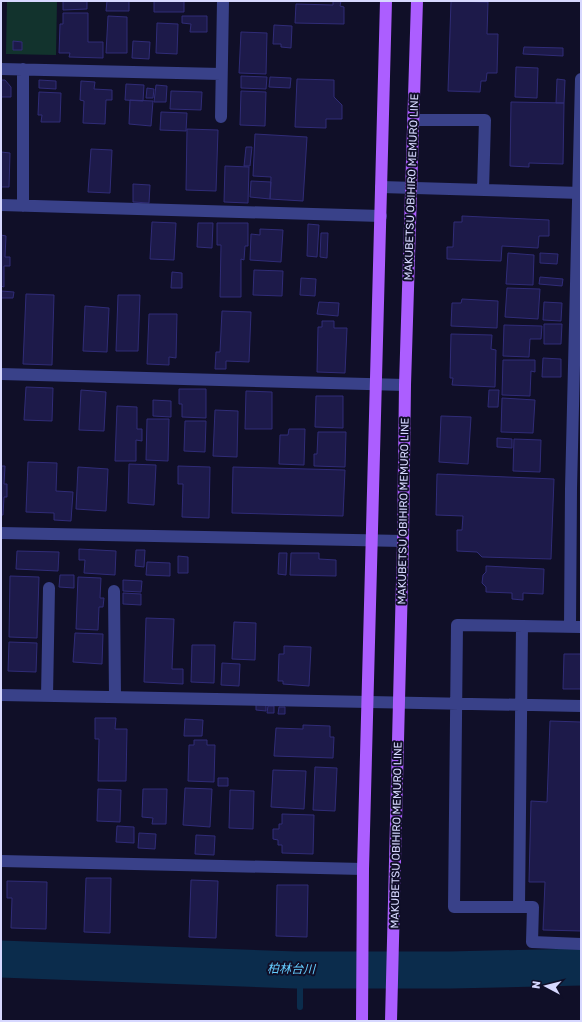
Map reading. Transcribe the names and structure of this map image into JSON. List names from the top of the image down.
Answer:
{
  "streets": {
    "main road": ["MAKUBETSU OBIHIRO MEMURO LINE"]
  },
  "water": ["柏林台川"],
  "north": "left"
}
